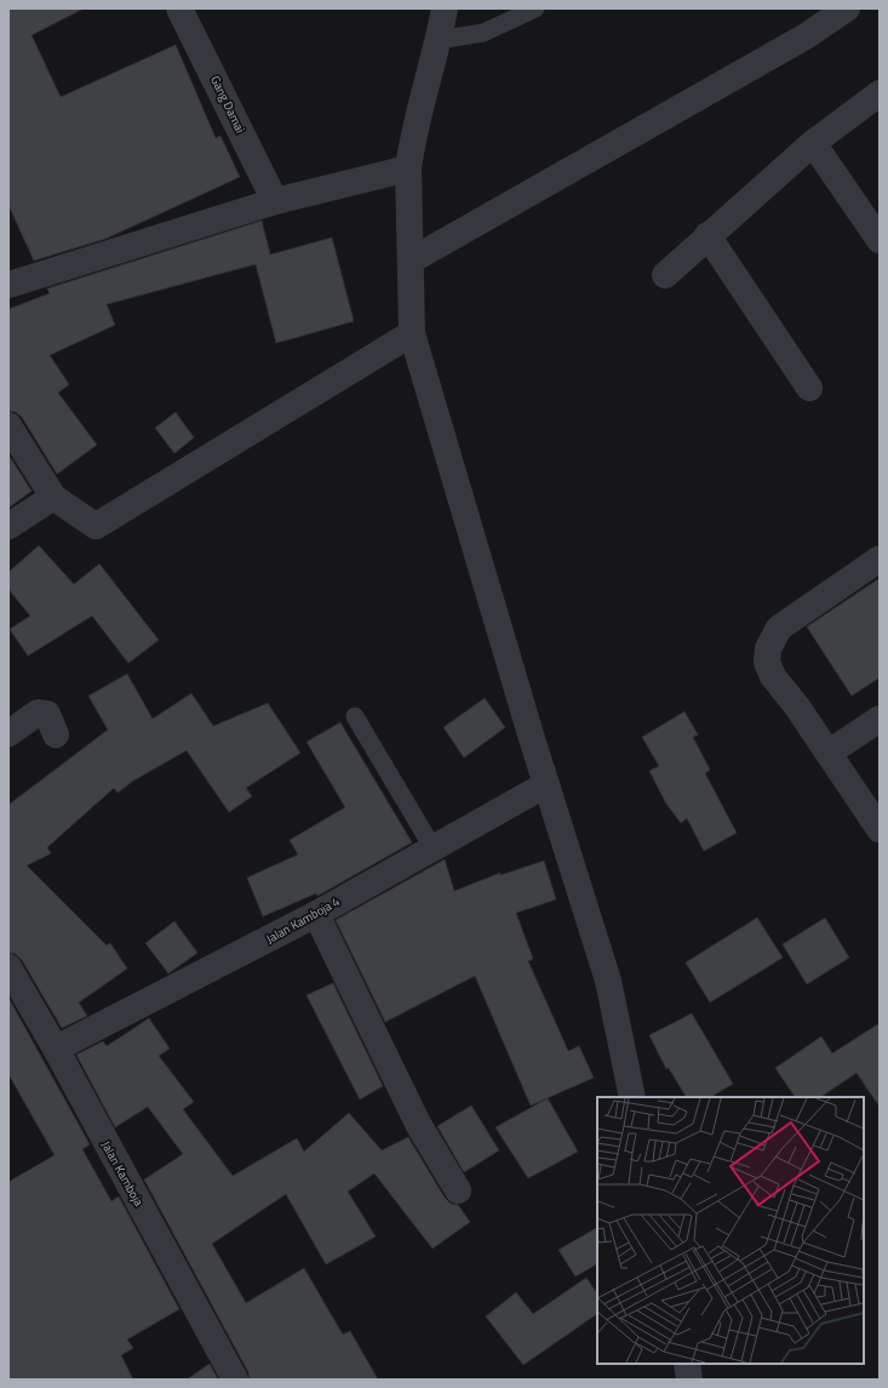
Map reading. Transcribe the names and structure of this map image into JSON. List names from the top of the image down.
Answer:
{
  "streets": {
    "street": ["Gang Damai", "Jalan Kamboja 4", "Jalan Kamboja"]
  },
  "crossings": [
    ["Jalan Kamboja 4", "Jalan Kamboja"]
  ]
}
